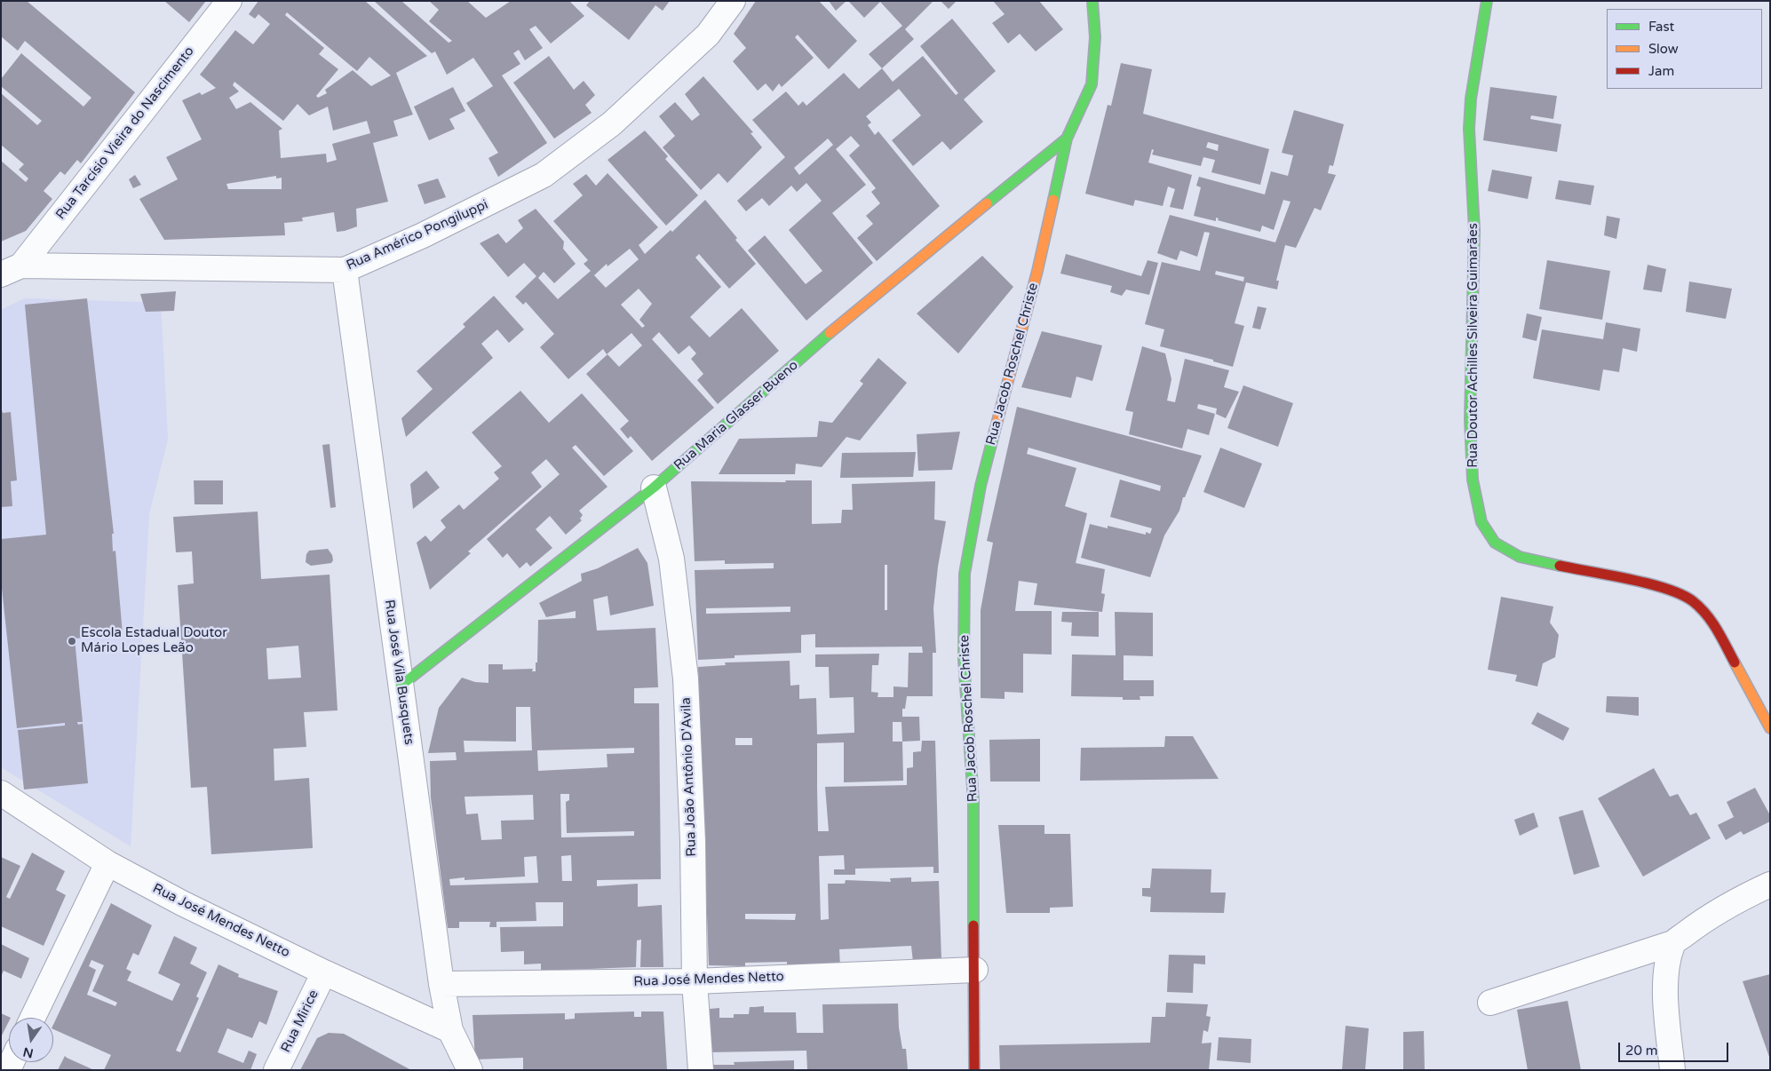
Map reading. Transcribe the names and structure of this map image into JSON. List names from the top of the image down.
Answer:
{
  "streets": {
    "street": [
      "Rua Tarcísio Vieira do Nascimento",
      "Rua Américo Pongiluppi",
      "Rua Doutor Achilles Silveira Guimarães",
      "Rua Jacob Roschel Christe",
      "Rua Maria Glasser Bueno",
      "Rua José Vila Busquets",
      "Rua João Antônio D'Avila",
      "Rua José Mendes Netto",
      "Rua Mirice"
    ]
  },
  "crossings": [
    ["Rua Tarcísio Vieira do Nascimento", "Rua Américo Pongiluppi"],
    ["Rua Américo Pongiluppi", "Rua José Vila Busquets"],
    ["Rua Jacob Roschel Christe", "Rua Maria Glasser Bueno"],
    ["Rua Jacob Roschel Christe", "Rua José Mendes Netto"],
    ["Rua Maria Glasser Bueno", "Rua José Vila Busquets"],
    ["Rua Maria Glasser Bueno", "Rua João Antônio D'Avila"],
    ["Rua José Vila Busquets", "Rua José Mendes Netto"],
    ["Rua João Antônio D'Avila", "Rua José Mendes Netto"],
    ["Rua José Mendes Netto", "Rua Mirice"]
  ],
  "places": ["Escola Estadual Doutor Mário Lopes Leão"],
  "legend": ["Fast", "Slow", "Jam"],
  "scale_bar": "20 m",
  "north": "bottom"
}
